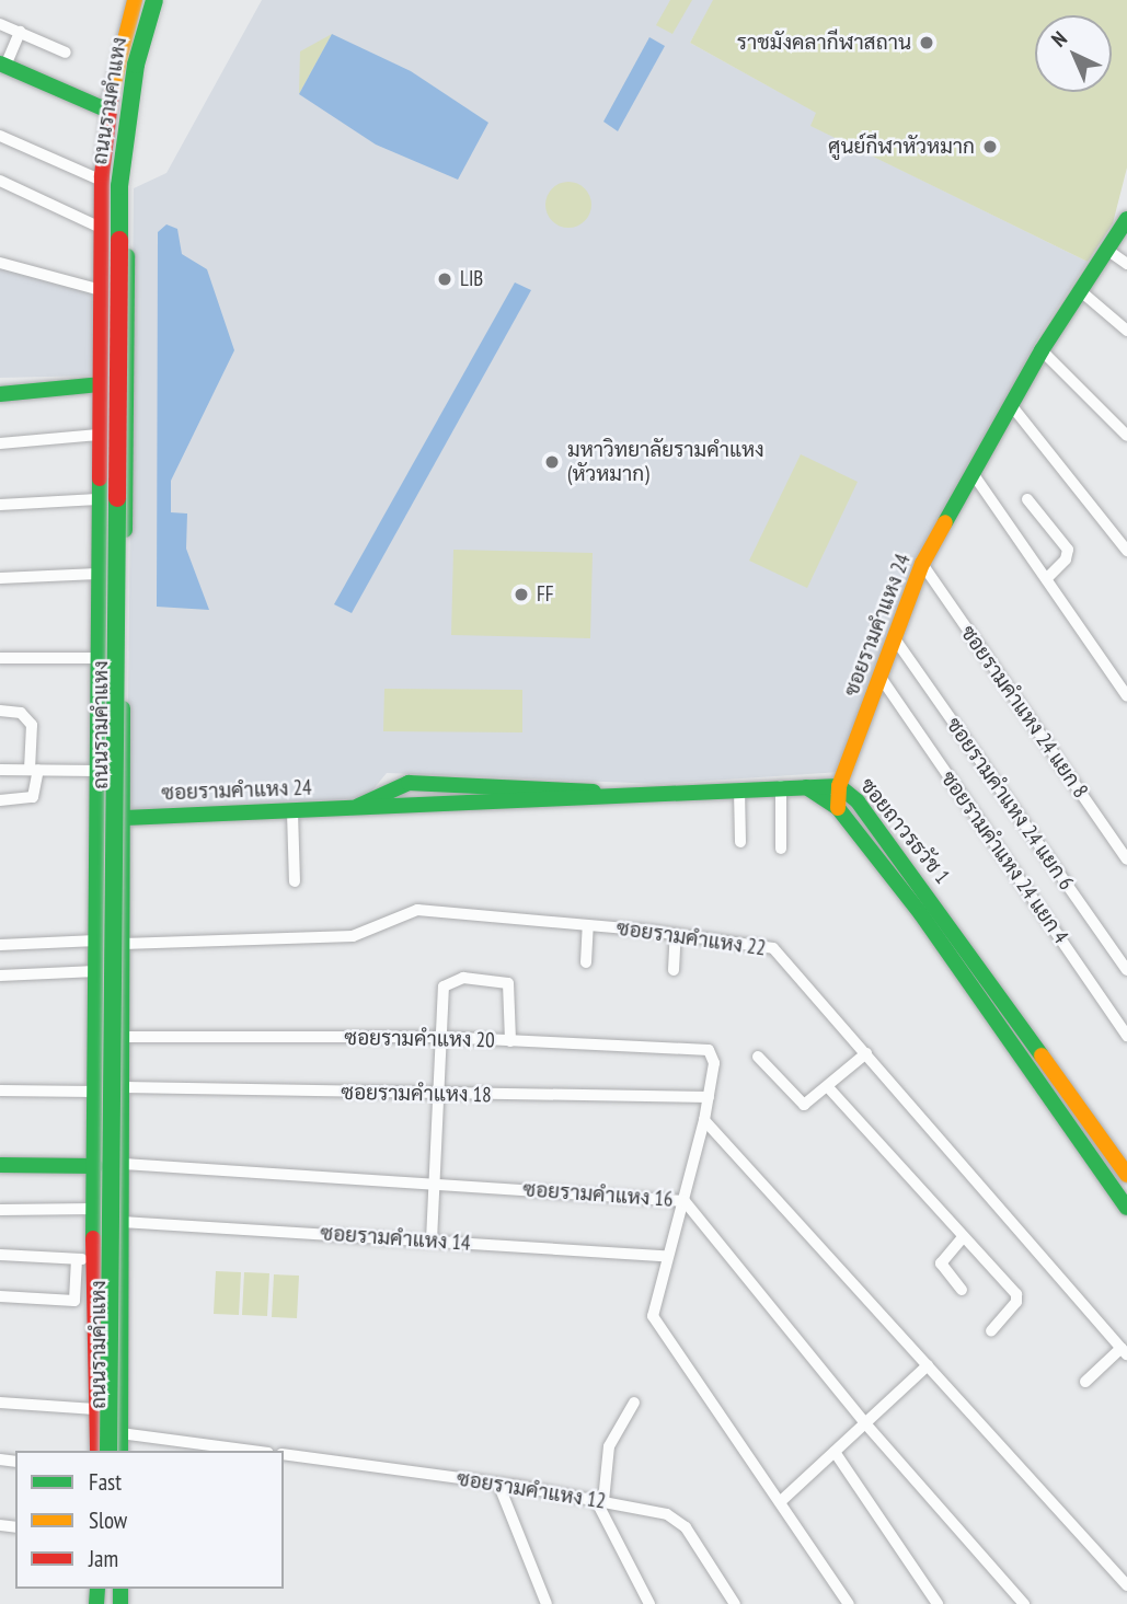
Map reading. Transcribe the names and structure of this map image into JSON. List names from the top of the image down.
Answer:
{
  "streets": {
    "main road": ["ถนนรามคำแหง", "ซอยรามคำแหง 24", "ซอยถาวรธวัช 1"],
    "street": [
      "ซอยรามคำแหง 24 แยก 8",
      "ซอยรามคำแหง 24 แยก 6",
      "ซอยรามคำแหง 24 แยก 4",
      "ซอยรามคำแหง 22",
      "ซอยรามคำแหง 20",
      "ซอยรามคำแหง 18",
      "ซอยรามคำแหง 16",
      "ซอยรามคำแหง 14",
      "ซอยรามคำแหง 12"
    ]
  },
  "crossings": [
    ["ถนนรามคำแหง", "ซอยรามคำแหง 24"],
    ["ถนนรามคำแหง", "ซอยรามคำแหง 22"],
    ["ถนนรามคำแหง", "ซอยรามคำแหง 20"],
    ["ถนนรามคำแหง", "ซอยรามคำแหง 18"],
    ["ถนนรามคำแหง", "ซอยรามคำแหง 16"],
    ["ถนนรามคำแหง", "ซอยรามคำแหง 14"],
    ["ซอยรามคำแหง 24", "ซอยรามคำแหง 24 แยก 8"],
    ["ซอยรามคำแหง 24", "ซอยรามคำแหง 24 แยก 6"],
    ["ซอยรามคำแหง 24", "ซอยถาวรธวัช 1"],
    ["ซอยรามคำแหง 24", "ซอยรามคำแหง 24 แยก 4"],
    ["ซอยรามคำแหง 20", "ซอยรามคำแหง 18"]
  ],
  "places": [
    "ราชมังคลากีฬาสถาน",
    "ศูนย์กีฬาหัวหมาก",
    "LIB",
    "มหาวิทยาลัยรามคำแหง (หัวหมาก)",
    "FF"
  ],
  "legend": ["Fast", "Slow", "Jam"],
  "north": "top left"
}
